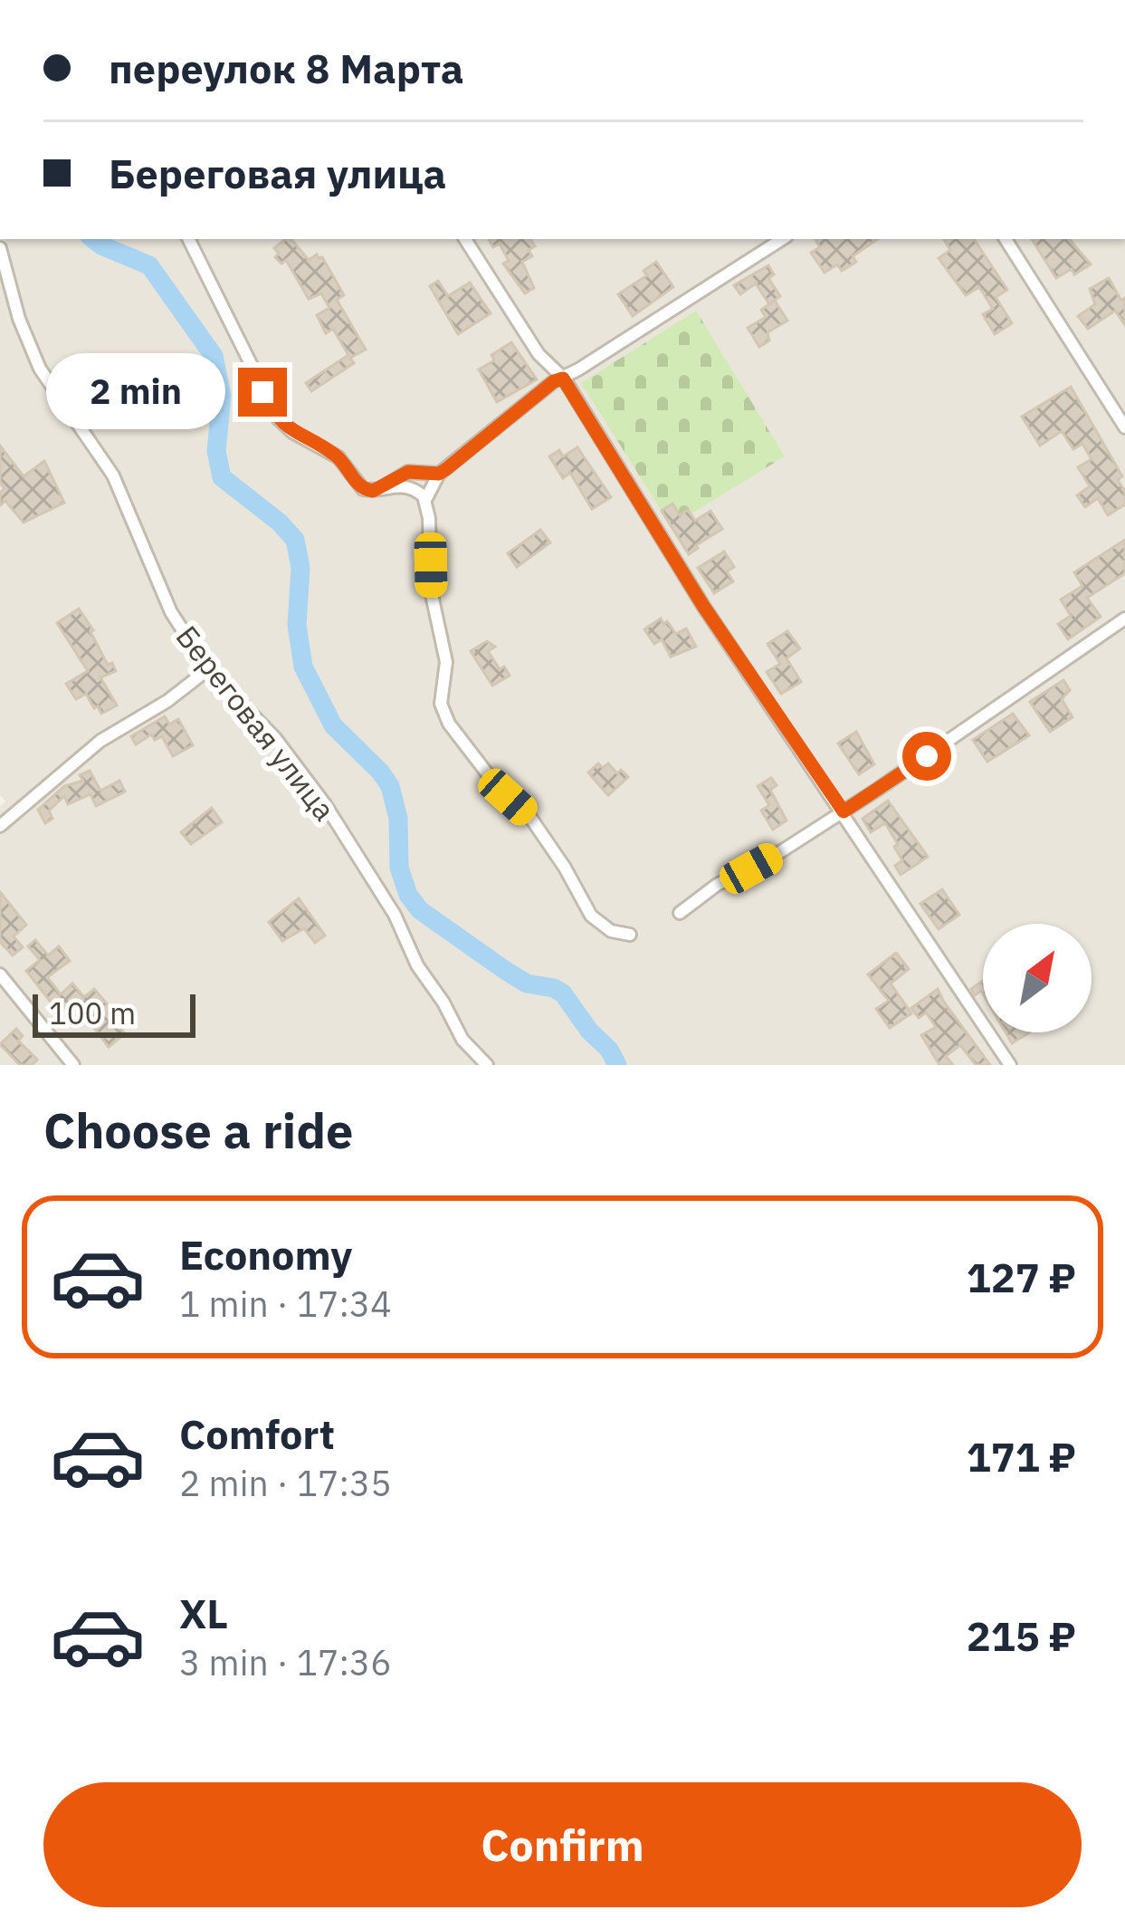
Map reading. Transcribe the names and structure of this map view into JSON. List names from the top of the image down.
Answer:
{
  "streets": {
    "street": ["Береговая улица"]
  },
  "scale_bar": "100 m",
  "north": "top right",
  "page": {
    "banner": ["переулок 8 Марта", "Береговая улица"],
    "bubble": "2 min",
    "scale": "100 m",
    "heading": "Choose a ride",
    "list": [
      {
        "name": "Economy",
        "note": "1 min · 17:34",
        "value": "127 ₽"
      },
      {
        "name": "Comfort",
        "note": "2 min · 17:35",
        "value": "171 ₽"
      },
      {
        "name": "XL",
        "note": "3 min · 17:36",
        "value": "215 ₽"
      }
    ],
    "buttons": "Confirm"
  }
}
